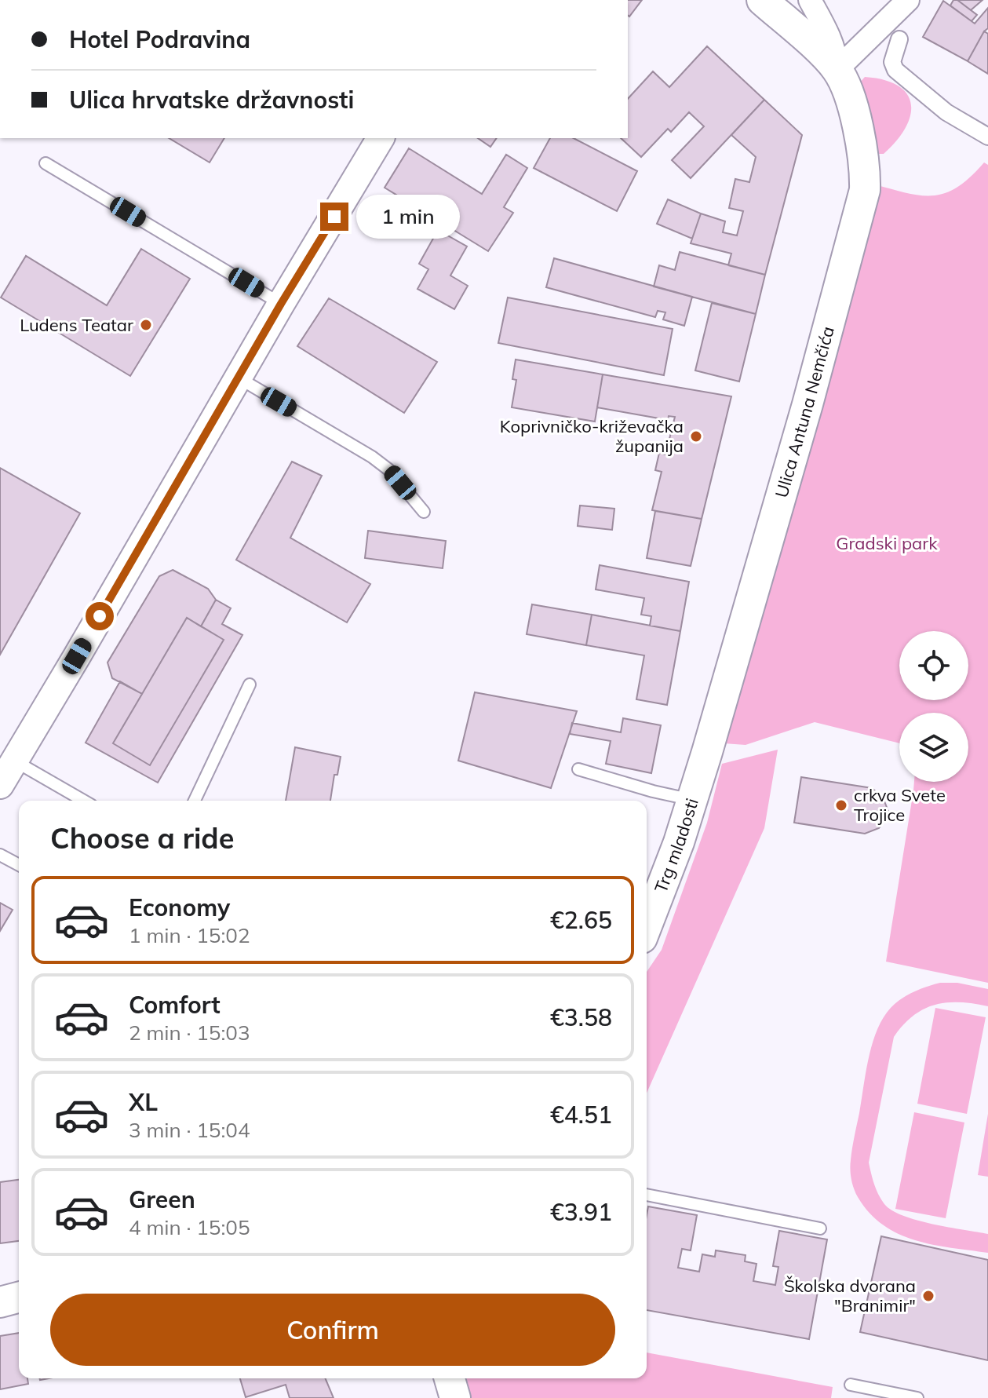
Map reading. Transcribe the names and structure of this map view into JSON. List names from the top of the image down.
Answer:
{
  "streets": {
    "main road": ["Ulica Antuna Nemčića", "Trg mladosti"]
  },
  "crossings": [
    ["Ulica Antuna Nemčića", "Trg mladosti"]
  ],
  "parks": ["Gradski park"],
  "places": [
    "Ludens Teatar",
    "Koprivničko-križevačka županija",
    "crkva Svete Trojice",
    "Školska dvorana \"Branimir\""
  ],
  "page": {
    "banner": ["Hotel Podravina", "Ulica hrvatske državnosti"],
    "bubble": "1 min",
    "heading": "Choose a ride",
    "list": [
      {
        "name": "Economy",
        "note": "1 min · 15:02",
        "value": "€2.65"
      },
      {
        "name": "Comfort",
        "note": "2 min · 15:03",
        "value": "€3.58"
      },
      {
        "name": "XL",
        "note": "3 min · 15:04",
        "value": "€4.51"
      },
      {
        "name": "Green",
        "note": "4 min · 15:05",
        "value": "€3.91"
      }
    ],
    "buttons": "Confirm"
  }
}
